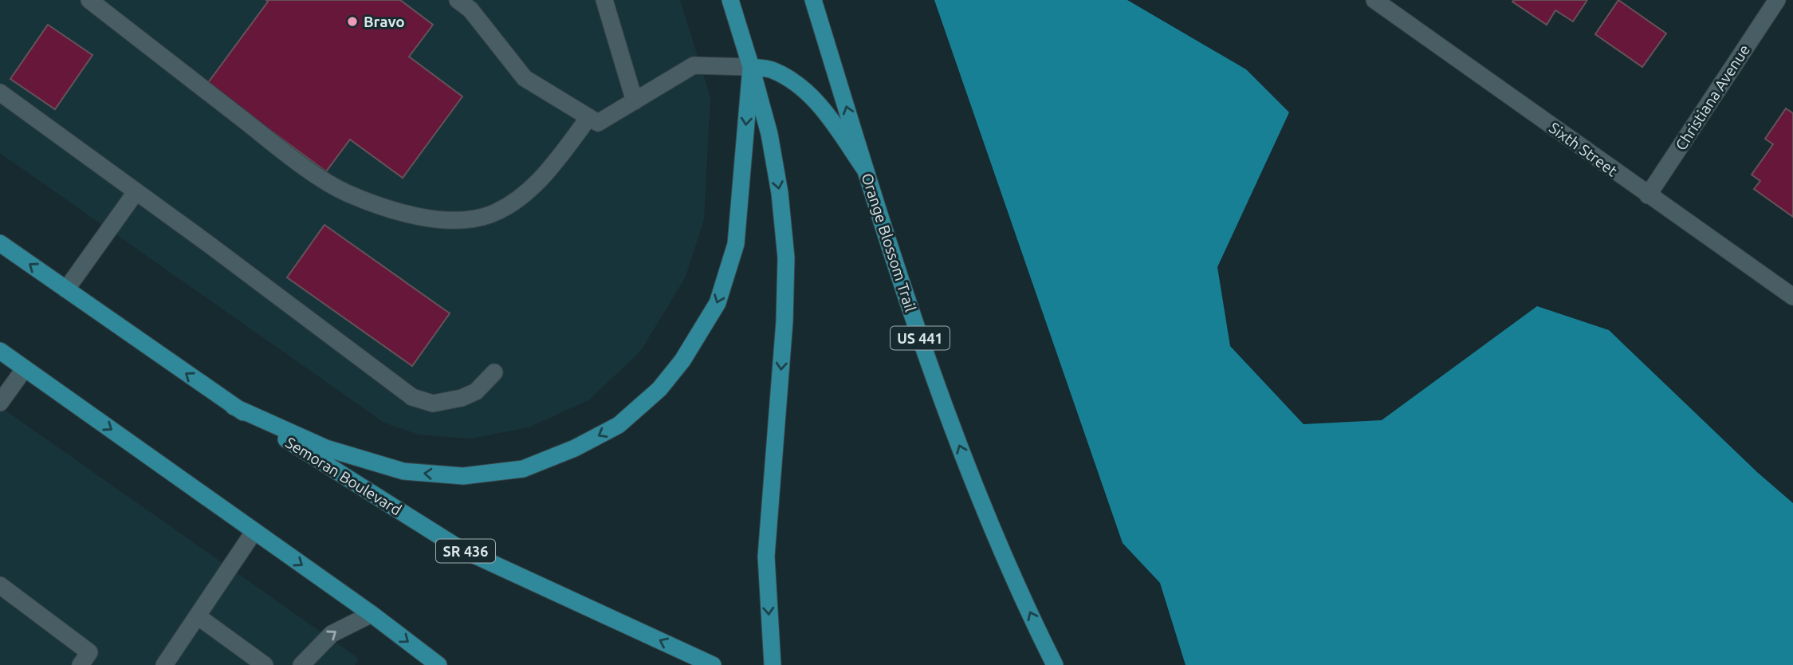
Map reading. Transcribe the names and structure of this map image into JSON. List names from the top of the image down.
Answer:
{
  "streets": {
    "main road": [
      "Orange Blossom Trail",
      "US 441",
      "Semoran Boulevard",
      "SR 436"
    ],
    "street": ["Christiana Avenue", "Sixth Street"]
  },
  "crossings": [
    ["Christiana Avenue", "Sixth Street"]
  ],
  "places": ["Bravo"]
}
